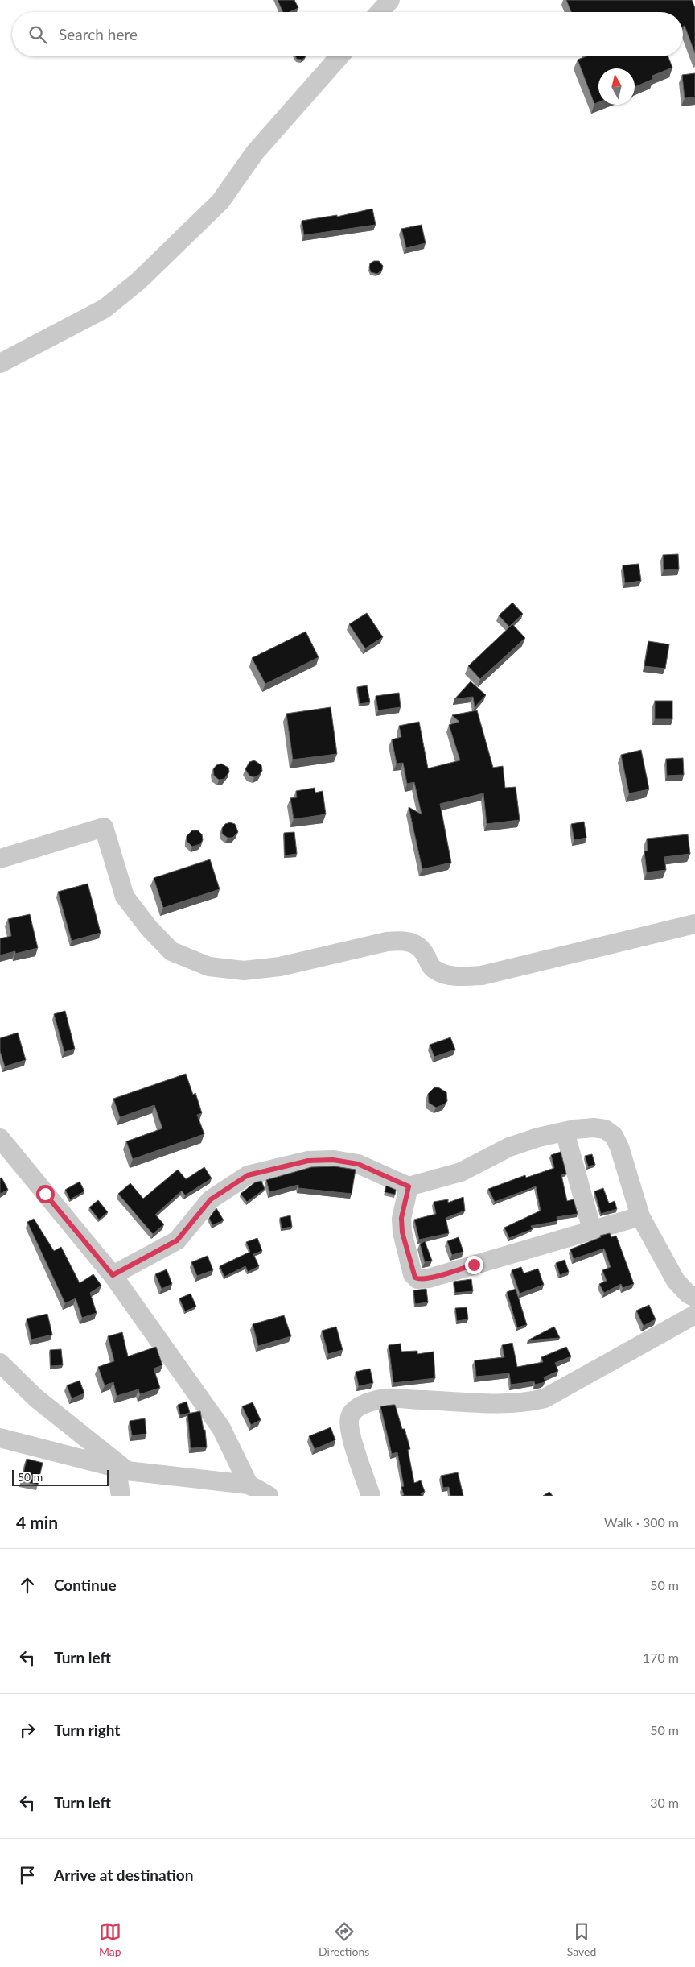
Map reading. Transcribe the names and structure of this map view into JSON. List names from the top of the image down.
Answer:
{
  "scale_bar": "50 m",
  "north": "top",
  "page": {
    "search": "Search here",
    "scale": "50 m",
    "heading": ["4 min", "Walk · 300 m"],
    "list": [
      ["Continue", "50 m"],
      ["Turn left", "170 m"],
      ["Turn right", "50 m"],
      ["Turn left", "30 m"],
      "Arrive at destination"
    ],
    "nav": ["Map", "Directions", "Saved"]
  }
}
